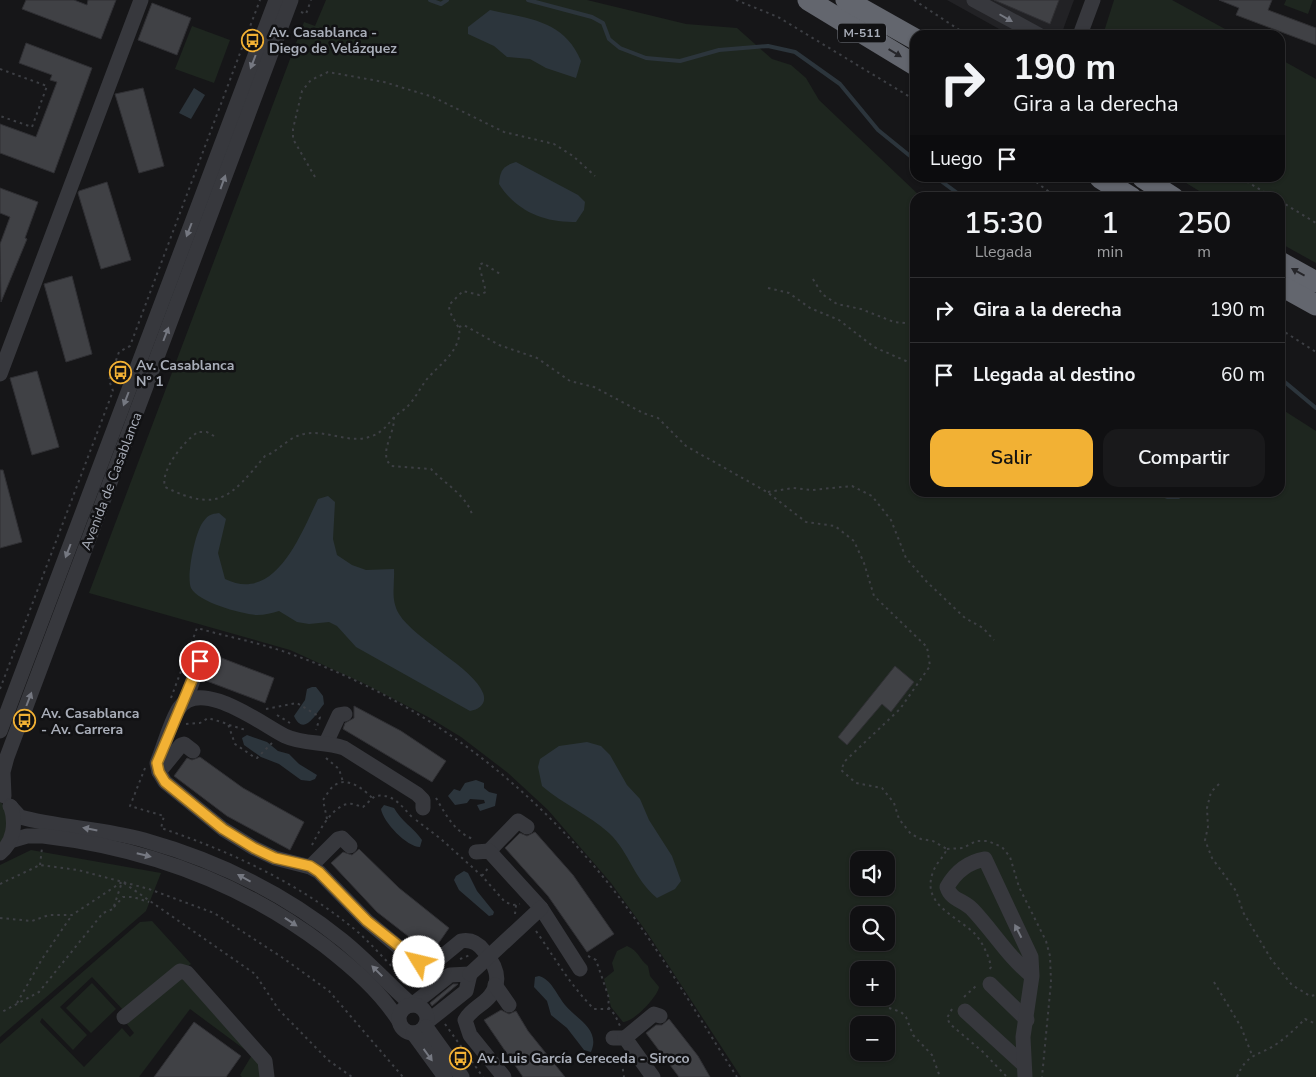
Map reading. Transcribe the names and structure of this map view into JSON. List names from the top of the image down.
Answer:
{
  "streets": {
    "highway": ["M-511"],
    "street": ["Avenida de Casablanca"]
  },
  "places": {
    "bus stop": [
      "Av. Casablanca - Diego de Velázquez",
      "Av. Casablanca Nº 1",
      "Av. Casablanca - Av. Carrera",
      "Av. Luis García Cereceda - Siroco"
    ]
  },
  "page": {
    "turn": ["190 m", "Gira a la derecha"],
    "then": "Luego",
    "eta": [
      "15:30",
      "Llegada",
      "1",
      "min",
      "250",
      "m"
    ],
    "list": [
      {
        "name": "Gira a la derecha",
        "value": "190 m"
      },
      {
        "name": "Llegada al destino",
        "value": "60 m"
      }
    ],
    "buttons": ["Salir", "Compartir"],
    "map_buttons": ["+", "−"]
  }
}
